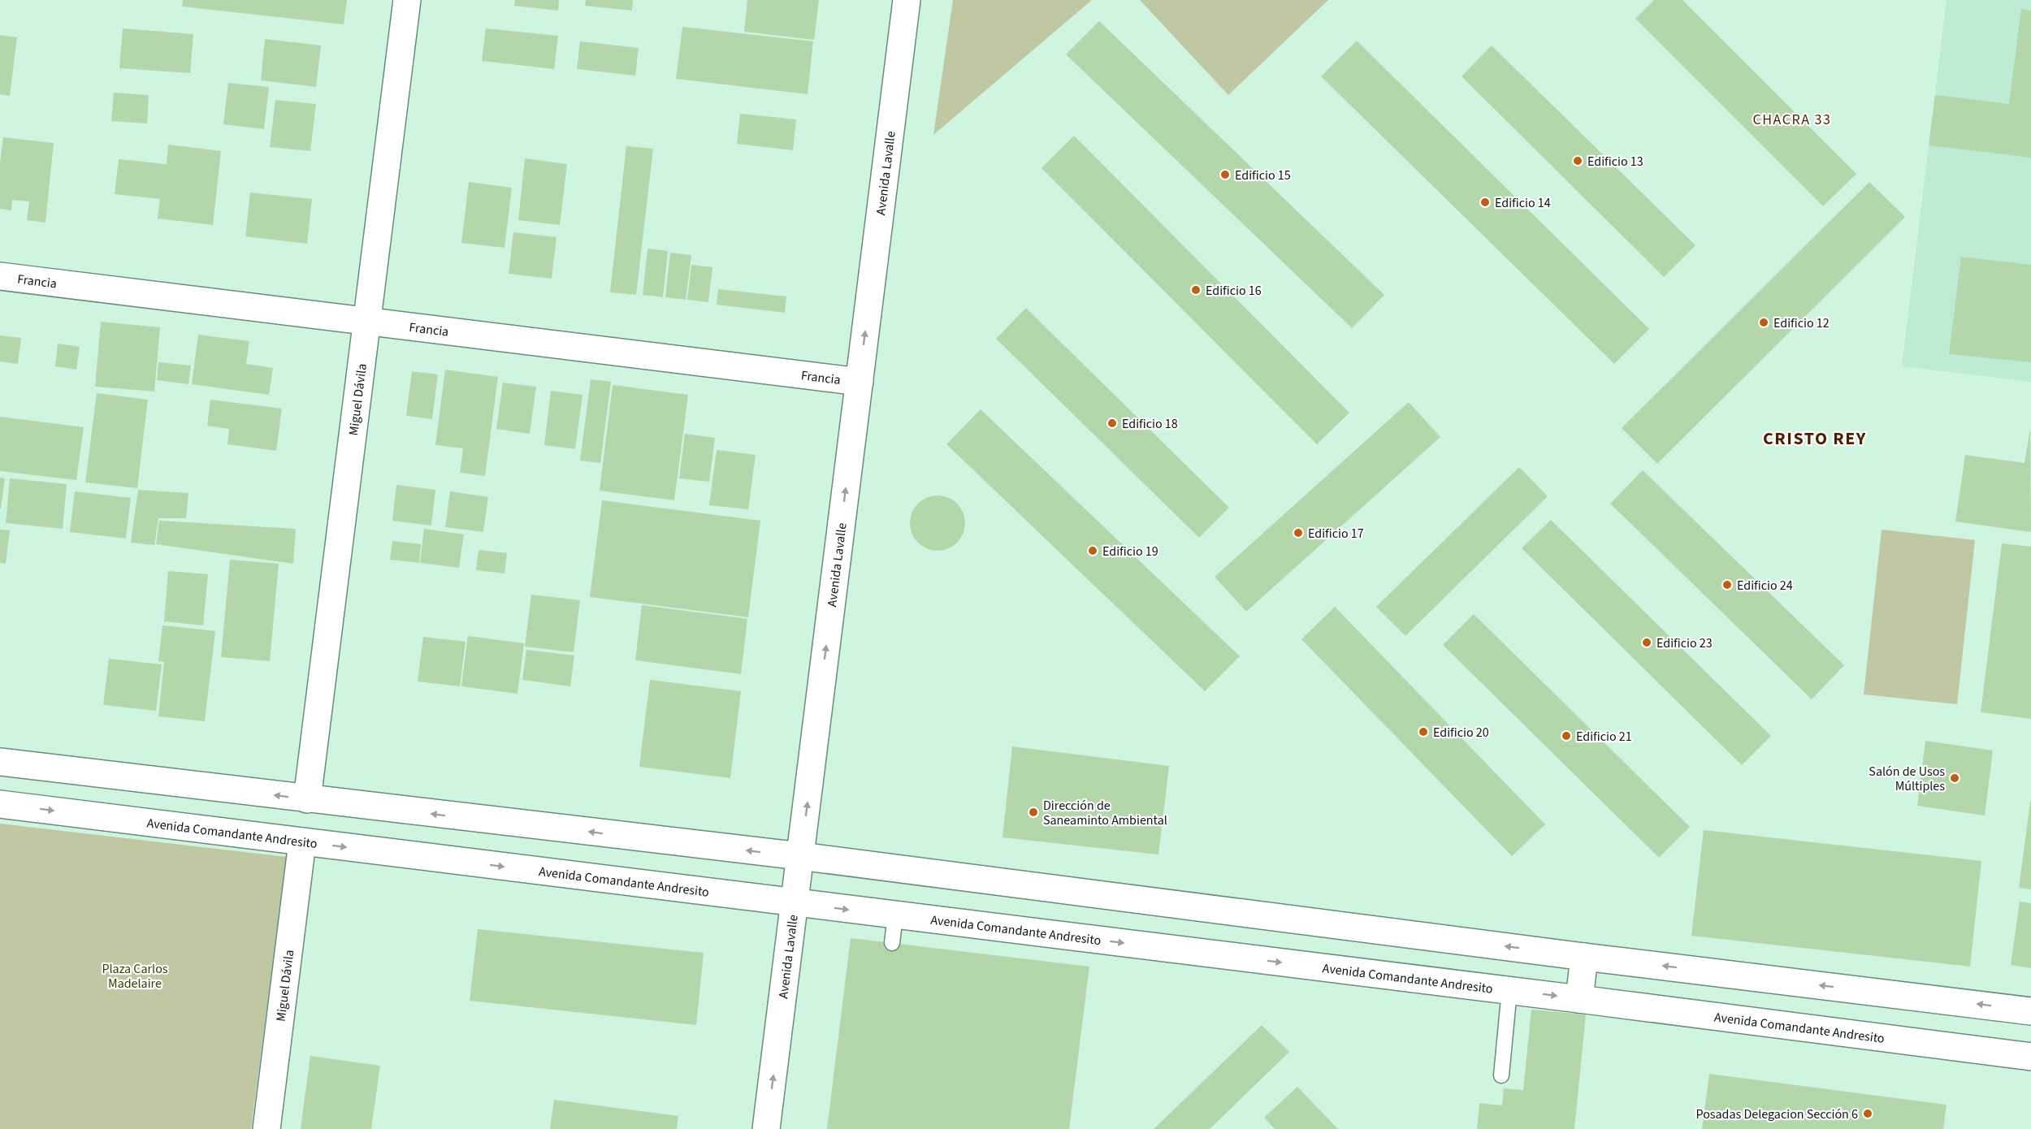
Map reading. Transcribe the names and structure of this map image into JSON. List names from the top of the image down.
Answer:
{
  "streets": {
    "main road": [
      "Avenida Lavalle",
      "Francia",
      "Miguel Dávila",
      "Avenida Comandante Andresito"
    ]
  },
  "crossings": [
    ["Avenida Lavalle", "Francia"],
    ["Avenida Lavalle", "Avenida Comandante Andresito"],
    ["Francia", "Miguel Dávila"],
    ["Miguel Dávila", "Avenida Comandante Andresito"]
  ],
  "one_way": ["Avenida Lavalle"],
  "districts": ["CHACRA 33", "CRISTO REY"],
  "parks": ["Plaza Carlos Madelaire"],
  "places": [
    "Edificio 13",
    "Edificio 15",
    "Edificio 14",
    "Edificio 16",
    "Edificio 12",
    "Edificio 18",
    "Edificio 17",
    "Edificio 19",
    "Edificio 24",
    "Edificio 23",
    "Edificio 20",
    "Edificio 21",
    "Salón de Usos Múltiples",
    "Dirección de Saneaminto Ambiental",
    "Posadas Delegacion Sección 6"
  ]
}
